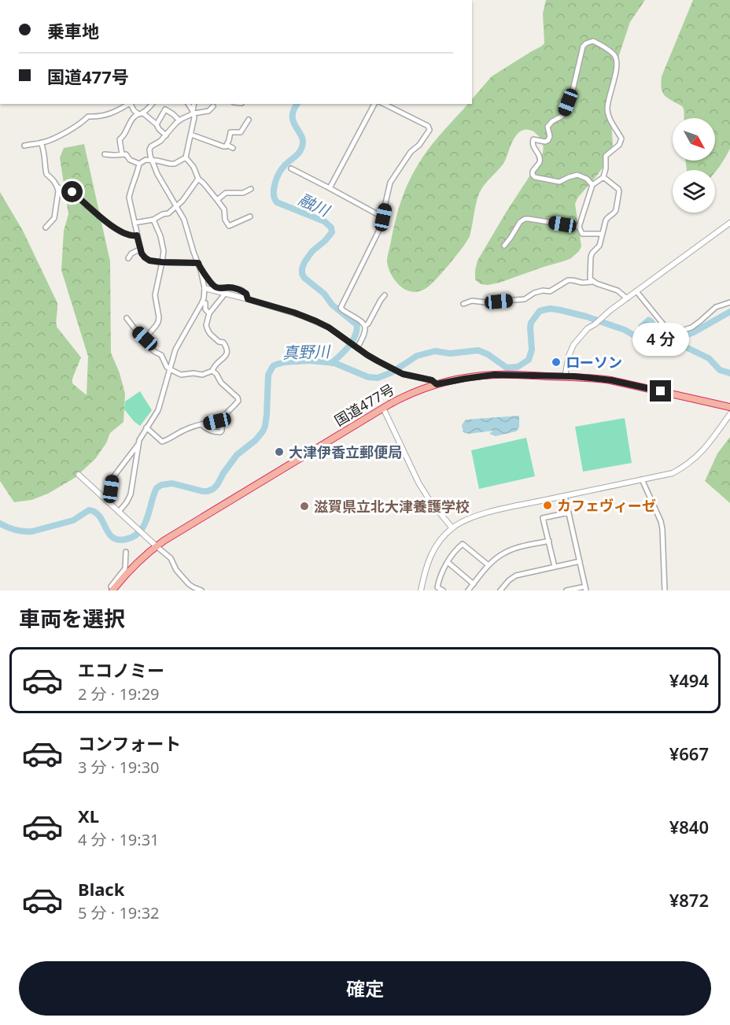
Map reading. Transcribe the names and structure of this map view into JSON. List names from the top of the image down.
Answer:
{
  "streets": {
    "highway": ["国道477号"]
  },
  "water": ["融川", "真野川"],
  "places": [
    "ローソン",
    "大津伊香立郵便局",
    "カフェヴィーゼ",
    "滋賀県立北大津養護学校"
  ],
  "north": "bottom right",
  "page": {
    "banner": ["乗車地", "国道477号"],
    "bubble": "4 分",
    "heading": "車両を選択",
    "list": [
      {
        "name": "エコノミー",
        "note": "2 分 · 19:29",
        "value": "¥494"
      },
      {
        "name": "コンフォート",
        "note": "3 分 · 19:30",
        "value": "¥667"
      },
      {
        "name": "XL",
        "note": "4 分 · 19:31",
        "value": "¥840"
      },
      {
        "name": "Black",
        "note": "5 分 · 19:32",
        "value": "¥872"
      }
    ],
    "buttons": "確定"
  }
}
